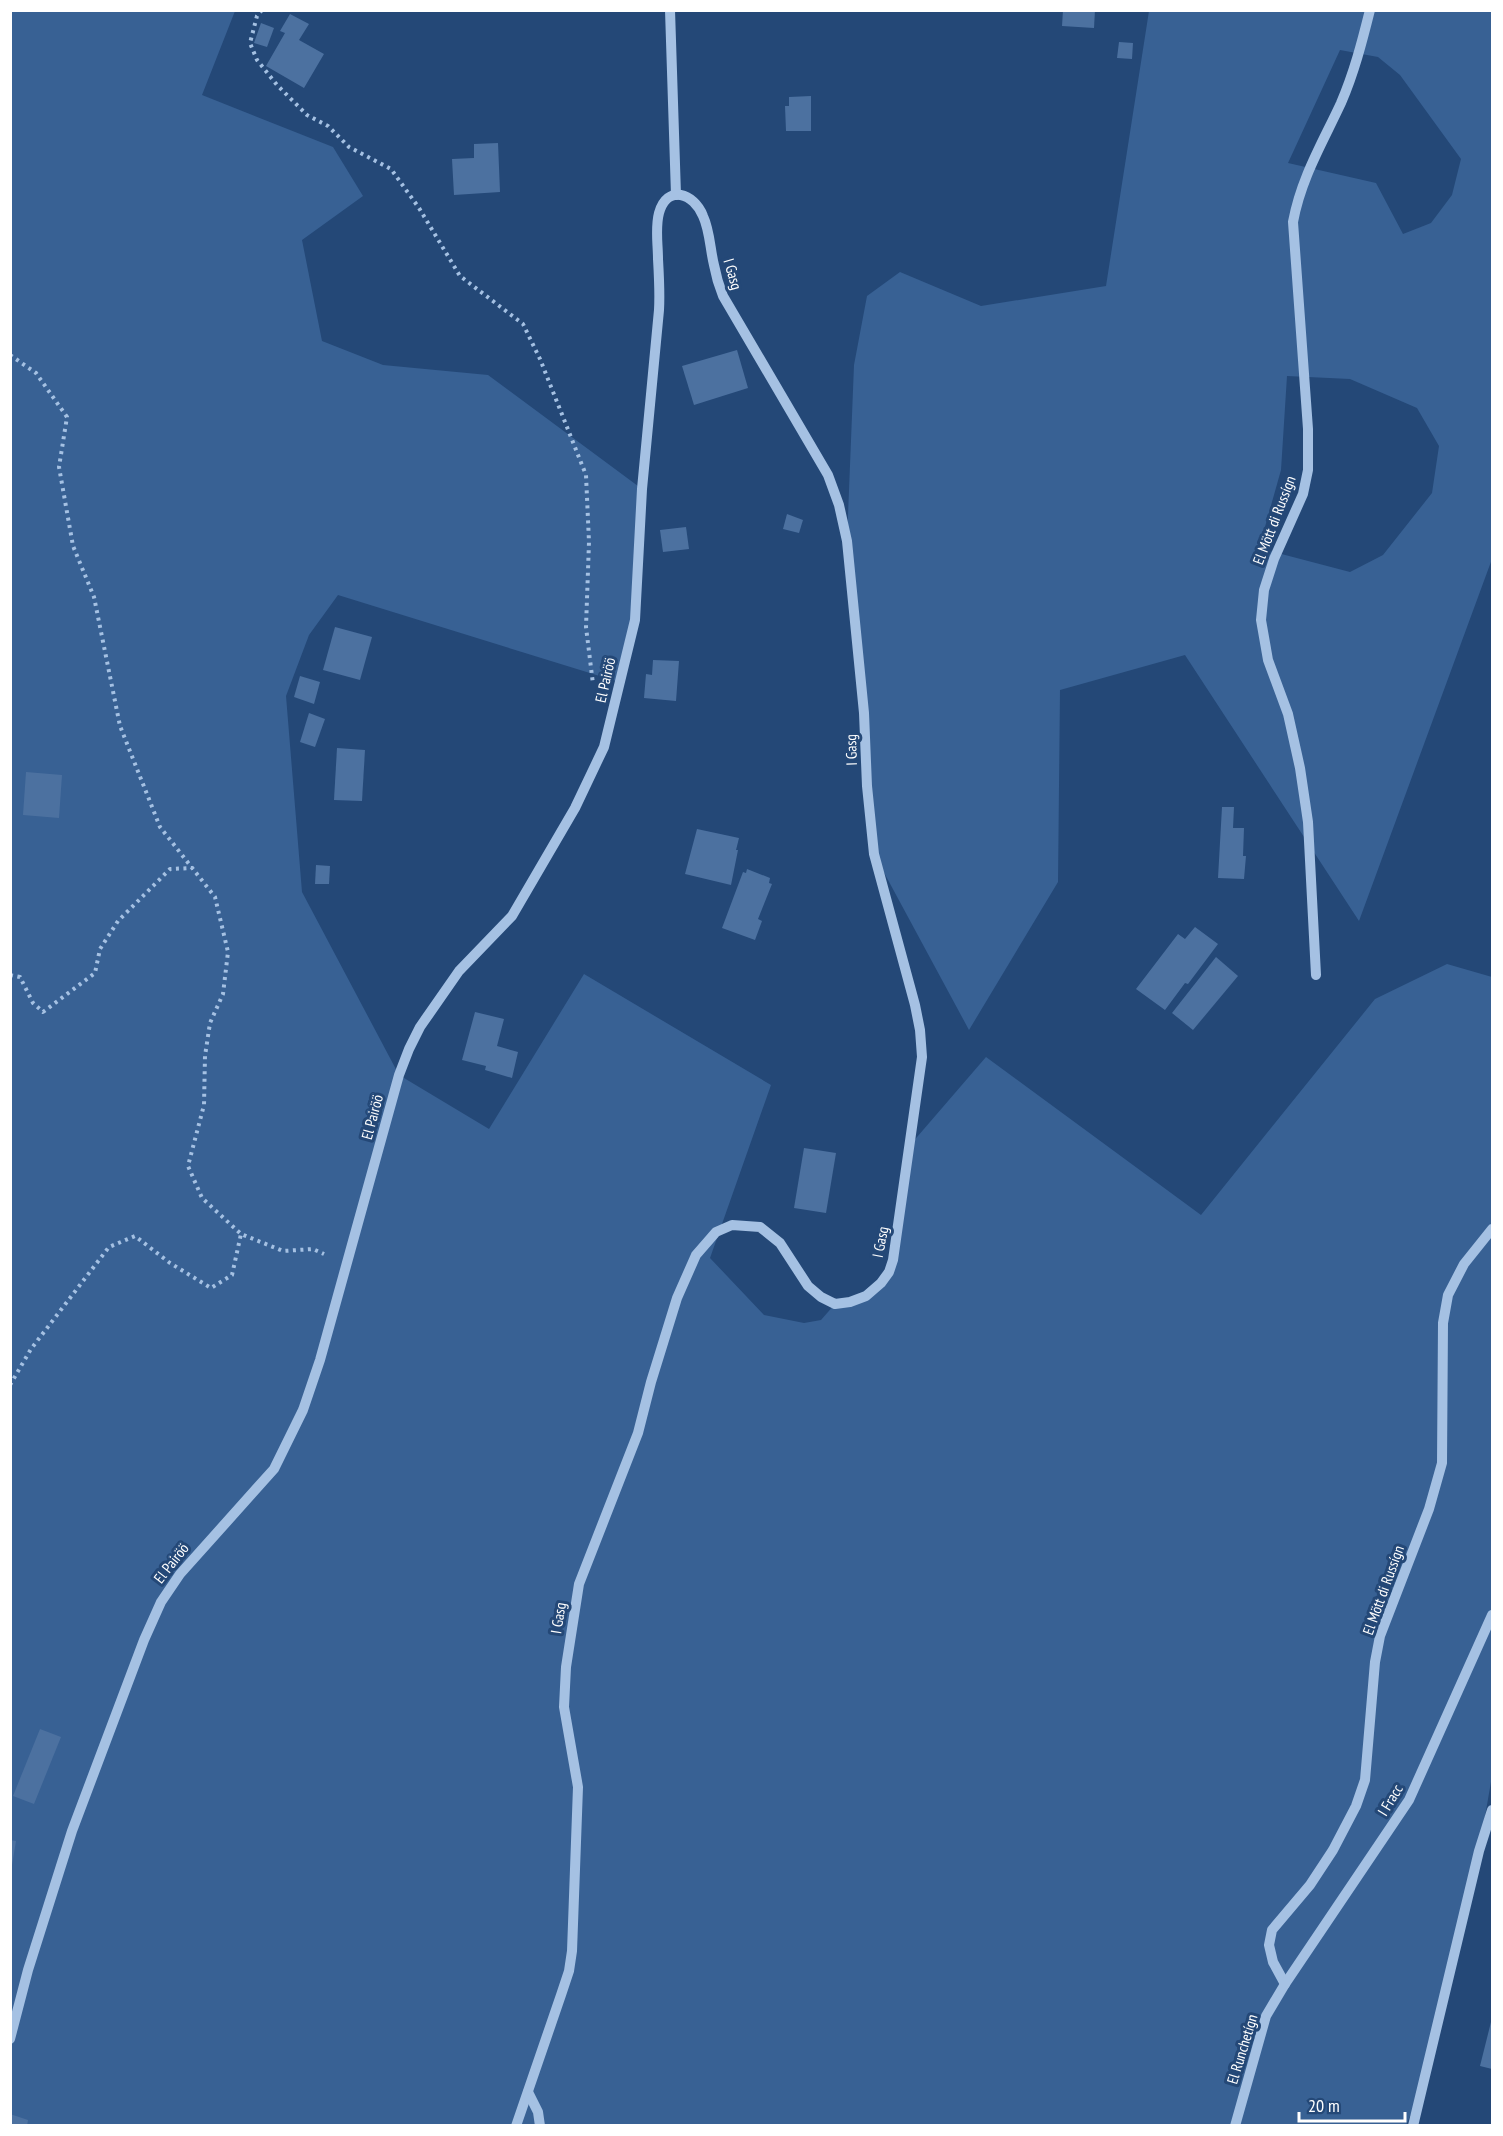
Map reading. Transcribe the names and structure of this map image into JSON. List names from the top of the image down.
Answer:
{
  "streets": {
    "street": [
      "I Gasg",
      "El Mött di Russígn",
      "El Pairöö",
      "I Fracc",
      "El Runchetígn"
    ]
  },
  "crossings": [
    ["I Gasg", "El Pairöö"],
    ["El Mött di Russígn", "I Fracc"],
    ["El Mött di Russígn", "El Runchetígn"],
    ["I Fracc", "El Runchetígn"]
  ],
  "scale_bar": "20 m"
}
